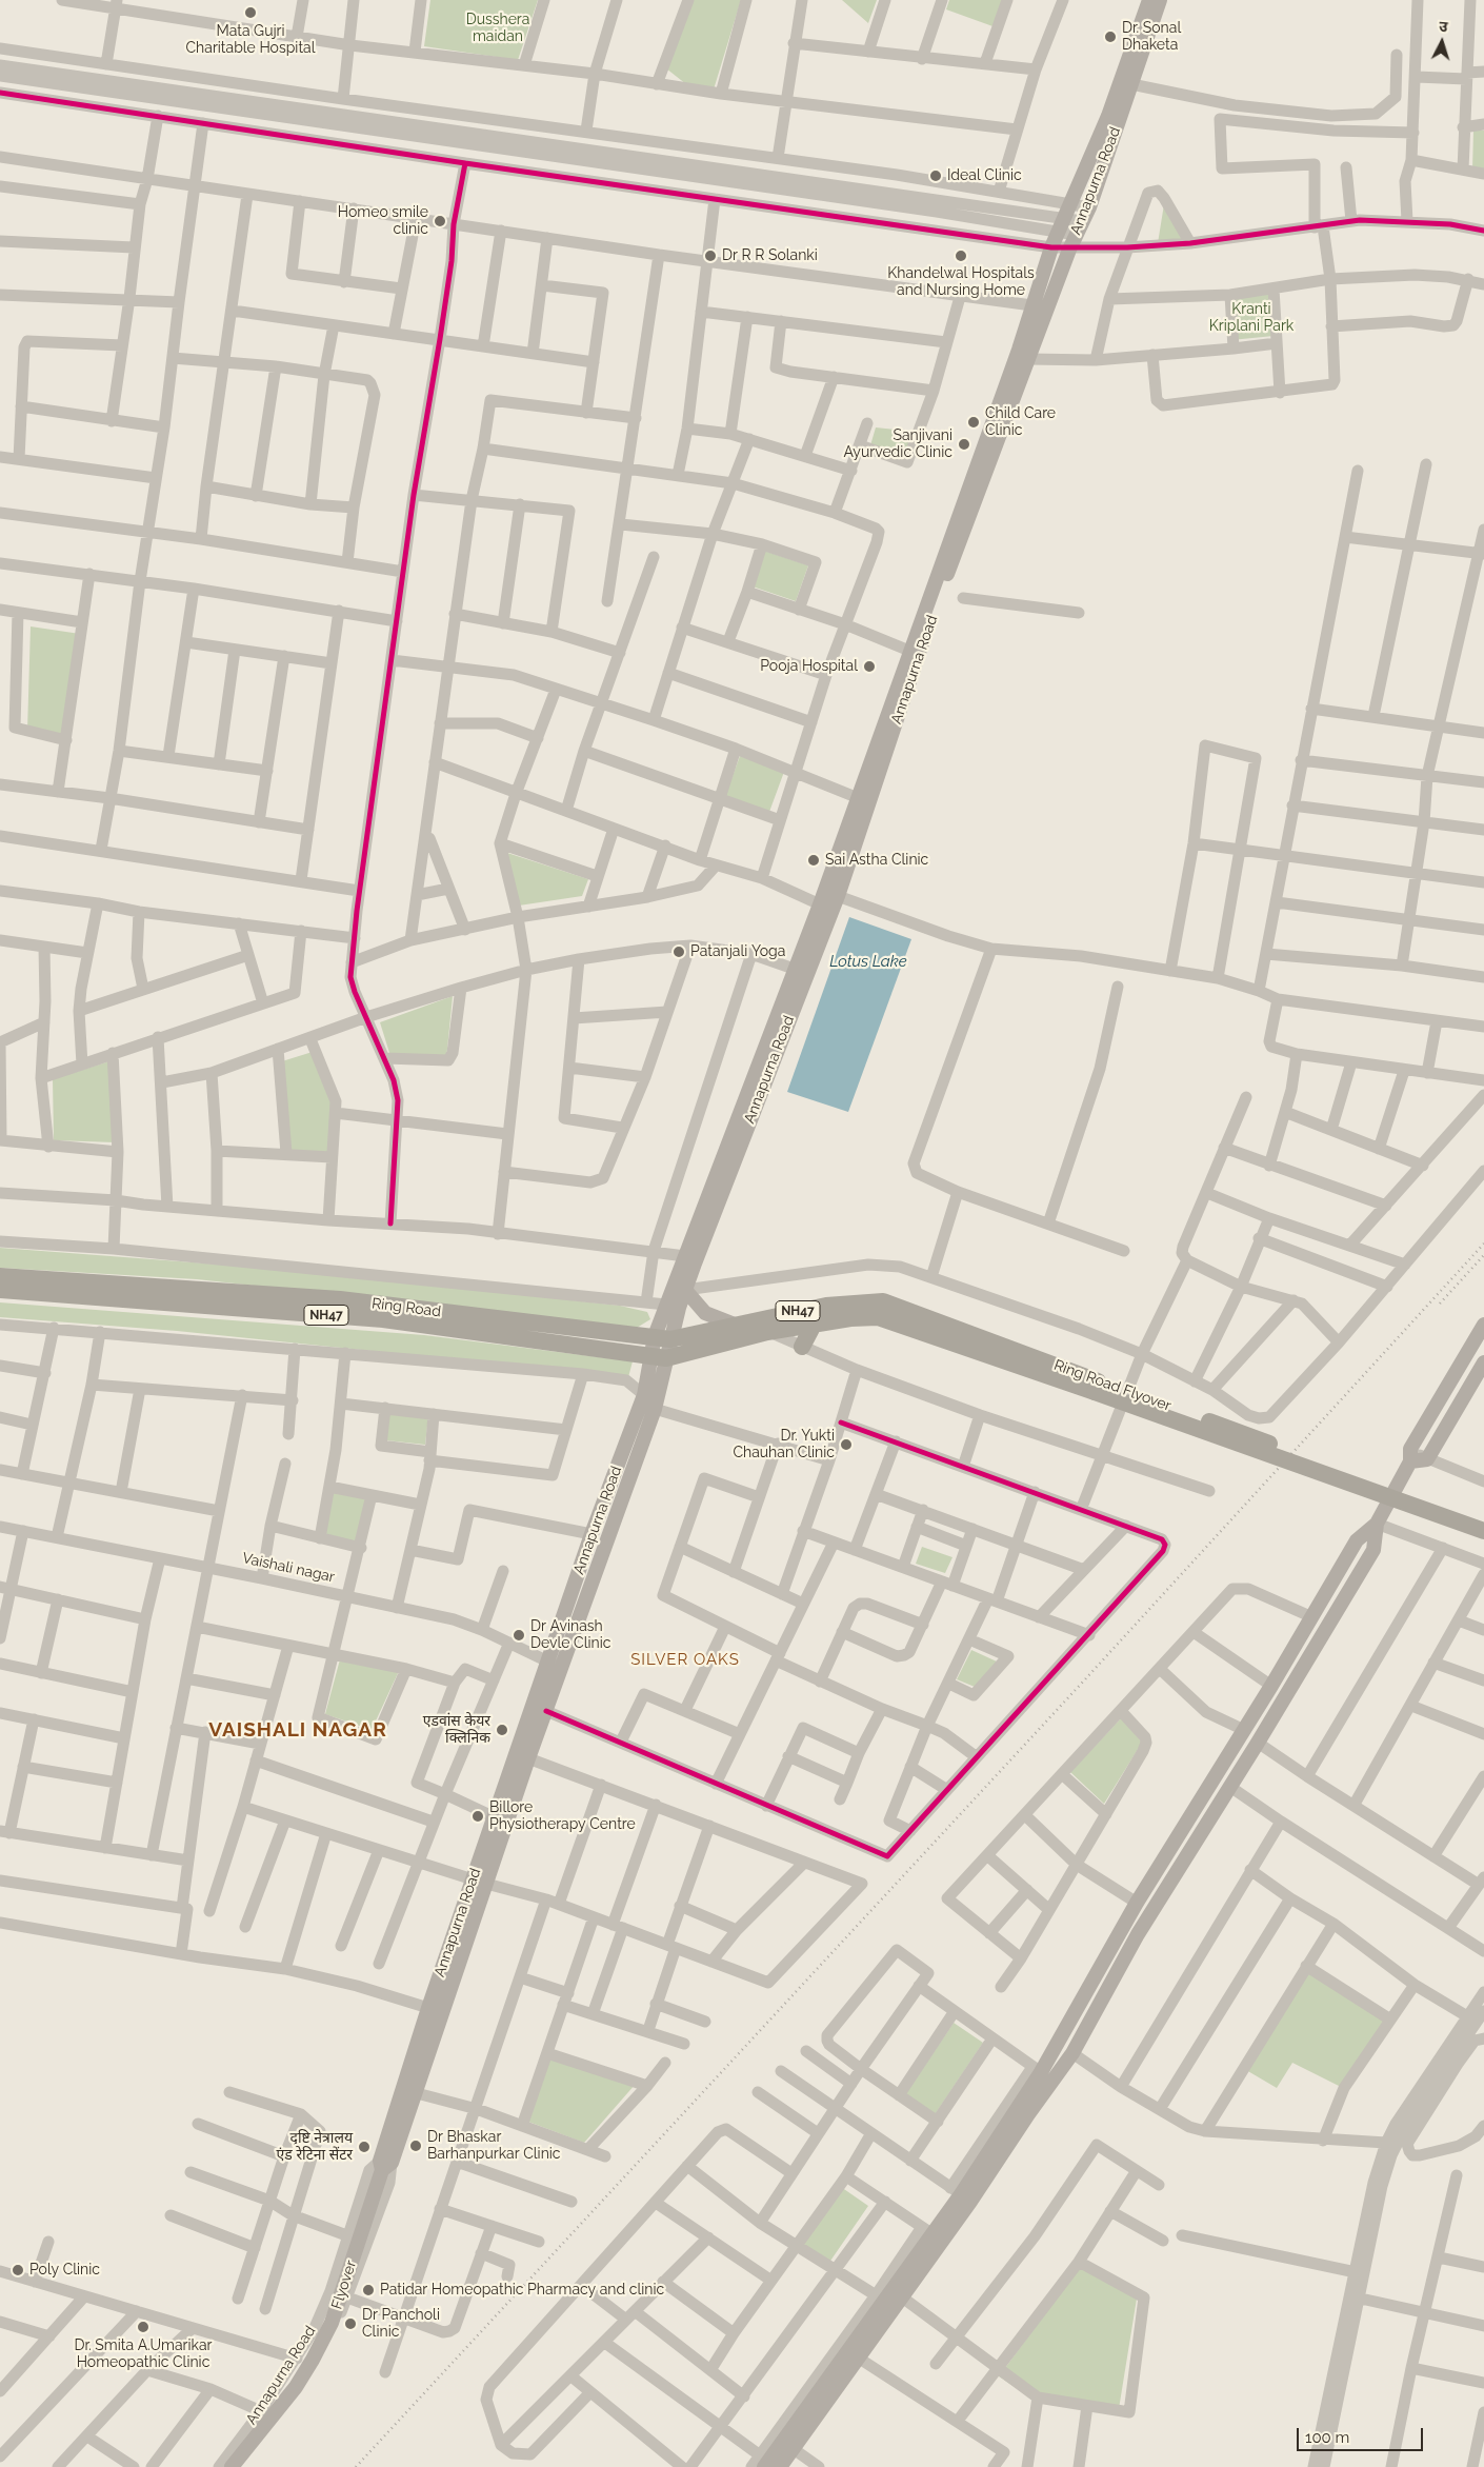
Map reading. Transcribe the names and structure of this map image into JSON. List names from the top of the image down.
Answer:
{
  "streets": {
    "highway": ["Ring Road", "NH47", "Ring Road Flyover"],
    "main road": ["Annapurna Road", "Flyover"],
    "street": ["Vaishali nagar"]
  },
  "crossings": [
    ["Annapurna Road", "Ring Road"],
    ["Annapurna Road", "Vaishali nagar"],
    ["Annapurna Road", "Flyover"],
    ["Ring Road", "Ring Road Flyover"]
  ],
  "districts": ["SILVER OAKS", "VAISHALI NAGAR"],
  "water": ["Lotus Lake"],
  "parks": ["Dusshera maidan", "Kranti Kriplani Park"],
  "places": [
    "Mata Gujri Charitable Hospital",
    "Dr. Sonal Dhaketa",
    "Ideal Clinic",
    "Homeo smile clinic",
    "Dr R R Solanki",
    "Khandelwal Hospitals and Nursing Home",
    "Child Care Clinic",
    "Sanjivani Ayurvedic Clinic",
    "Pooja Hospital",
    "Sai Astha Clinic",
    "Patanjali Yoga",
    "Dr. Yukti Chauhan Clinic",
    "Dr Avinash Devle Clinic",
    "एडवांस केयर क्लिनिक",
    "Billore Physiotherapy Centre",
    "Dr Bhaskar Barhanpurkar Clinic",
    "दृष्टि नेत्रालय एंड रेटिना सेंटर",
    "Poly Clinic",
    "Patidar Homeopathic Pharmacy and clinic",
    "Dr Pancholi Clinic",
    "Dr. Smita A.Umarikar Homeopathic Clinic"
  ],
  "scale_bar": "100 m",
  "north": "top"
}
